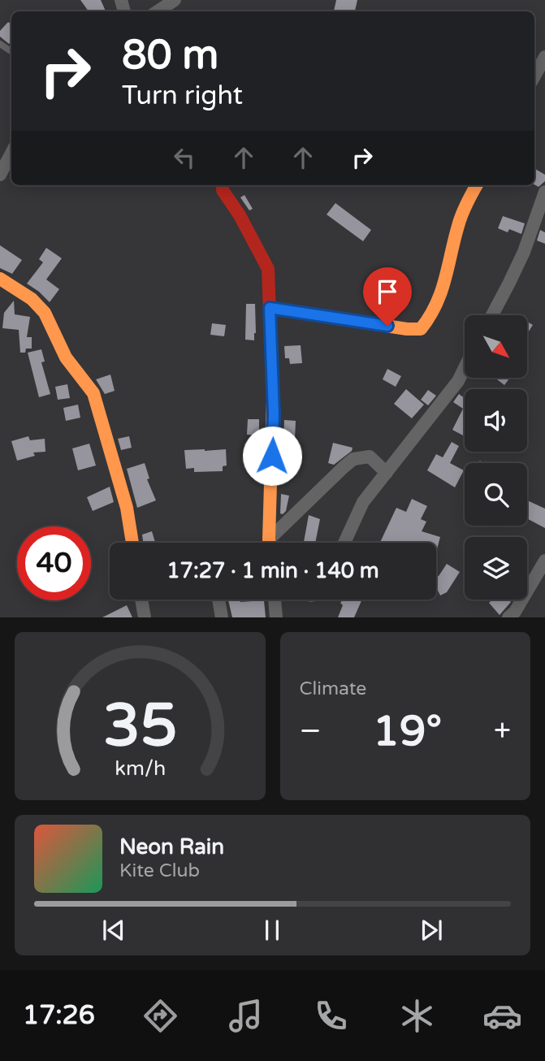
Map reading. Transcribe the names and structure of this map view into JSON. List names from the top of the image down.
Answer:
{
  "north": "bottom right",
  "page": {
    "turn": ["80 m", "Turn right"],
    "limit": "40",
    "trip": "17:27 · 1 min · 140 m",
    "tile": "Climate",
    "heat": ["−", "19°", "+"],
    "song": ["Neon Rain", "Kite Club"],
    "tabs": "17:26",
    "gauge": ["35", "km/h"]
  }
}
